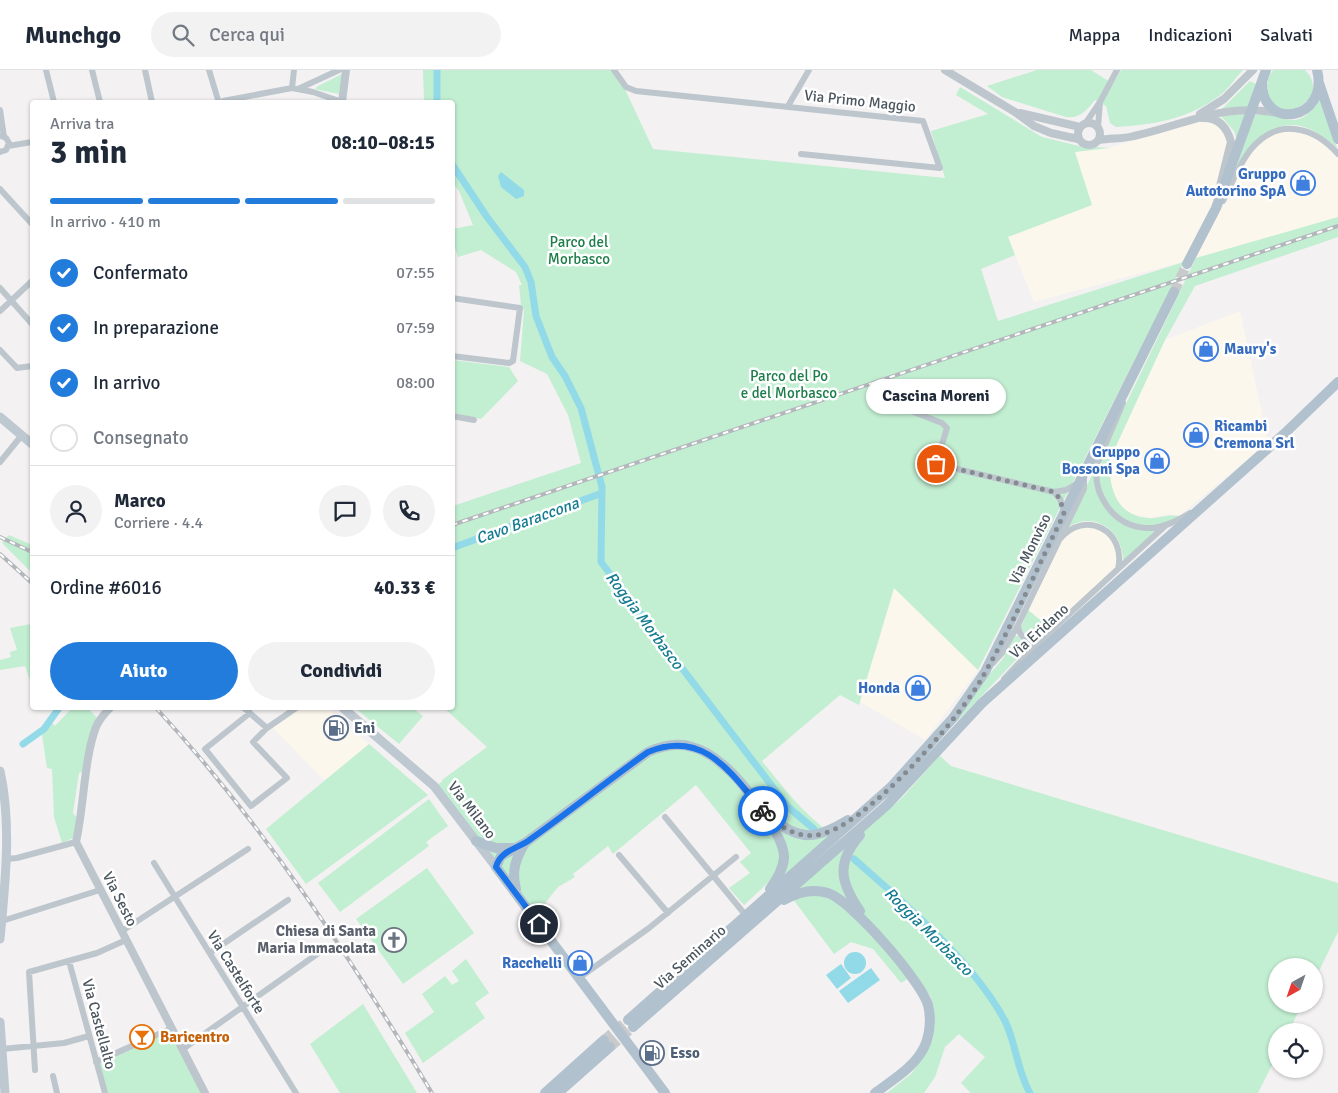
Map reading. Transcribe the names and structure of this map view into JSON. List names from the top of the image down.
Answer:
{
  "streets": {
    "main road": [
      "Via Monviso",
      "Via Eridano",
      "Via Milano",
      "Via Seminario"
    ],
    "street": [
      "Via Primo Maggio",
      "Via Sesto",
      "Via Castelforte",
      "Via Castellalto"
    ]
  },
  "crossings": [
    ["Via Eridano", "Via Seminario"]
  ],
  "water": ["Cavo Baraccona", "Roggia Morbasco"],
  "parks": ["Parco del Morbasco", "Parco del Po e del Morbasco"],
  "places": {
    "shop": [
      "Gruppo Autotorino SpA",
      "Maury's",
      "Ricambi Cremona Srl",
      "Gruppo Bossoni Spa",
      "Honda",
      "Racchelli"
    ],
    "other": ["Cascina Moreni"],
    "fuel station": ["Eni", "Esso"],
    "church": ["Chiesa di Santa Maria Immacolata"],
    "bar": ["Baricentro"]
  },
  "north": "bottom left",
  "page": {
    "header": "Munchgo",
    "search": "Cerca qui",
    "nav": ["Mappa", "Indicazioni", "Salvati"],
    "heading": ["3 min", "Arriva tra", "08:10–08:15"],
    "panel": [
      "Marco",
      "Corriere · 4.4",
      "Ordine #6016",
      "40.33 €"
    ],
    "bar": "In arrivo · 410 m",
    "list": [
      ["Confermato", "07:55"],
      ["In preparazione", "07:59"],
      ["In arrivo", "08:00"],
      "Consegnato"
    ],
    "bubble": "Cascina Moreni",
    "buttons": ["Aiuto", "Condividi"]
  }
}
